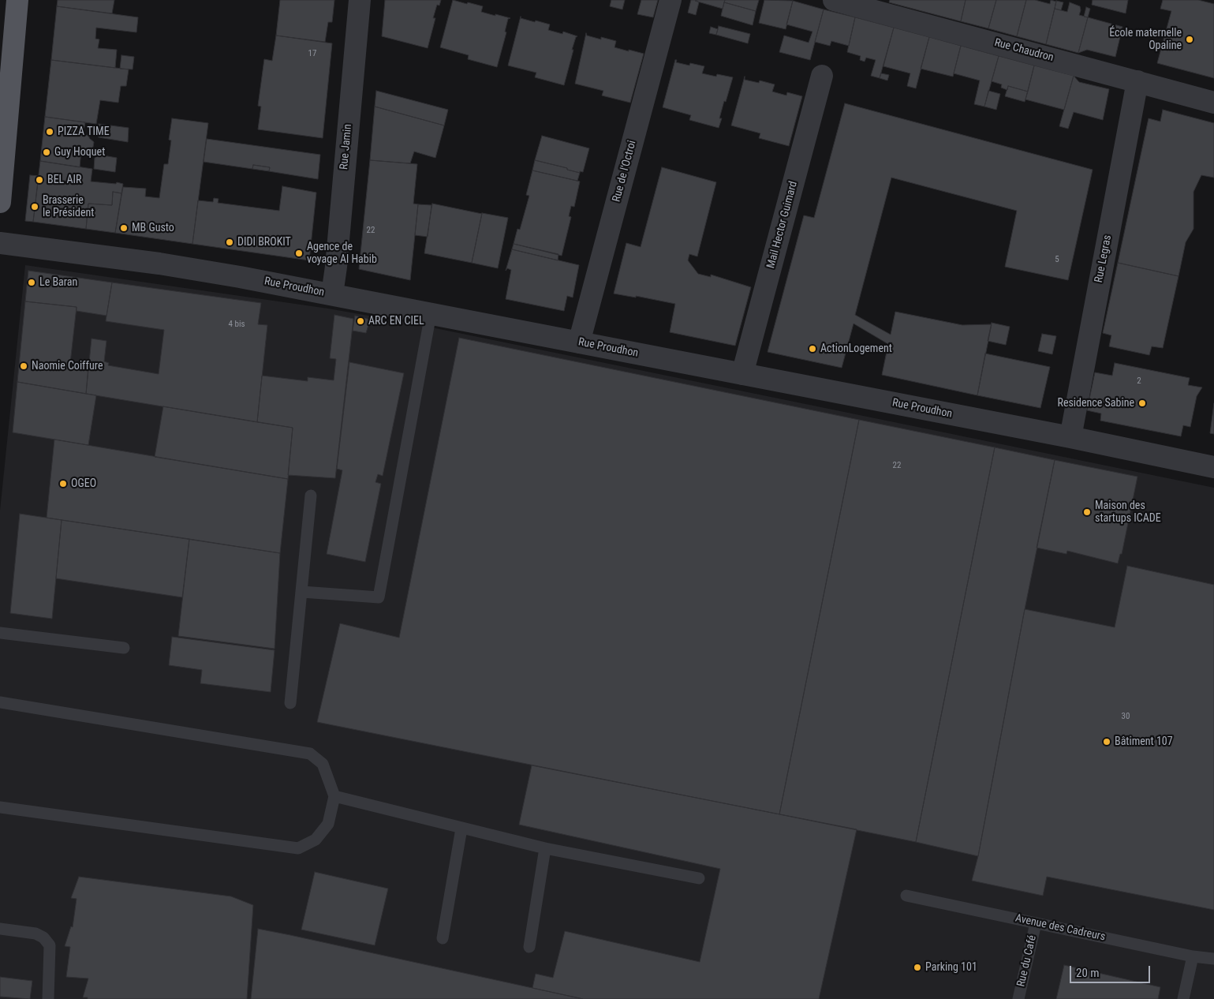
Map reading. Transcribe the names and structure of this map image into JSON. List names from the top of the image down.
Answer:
{
  "streets": {
    "street": [
      "Rue Chaudron",
      "Rue Jamin",
      "Rue de l'Octroi",
      "Mail Hector Guimard",
      "Rue Legras",
      "Rue Proudhon"
    ],
    "lane": ["Avenue des Cadreurs", "Rue du Café"]
  },
  "crossings": [
    ["Rue Chaudron", "Rue Legras"],
    ["Rue Jamin", "Rue Proudhon"],
    ["Rue de l'Octroi", "Rue Proudhon"],
    ["Mail Hector Guimard", "Rue Proudhon"],
    ["Rue Legras", "Rue Proudhon"],
    ["Avenue des Cadreurs", "Rue du Café"]
  ],
  "places": [
    "École maternelle Opaline",
    "PIZZA TIME",
    "Guy Hoquet",
    "BEL AIR",
    "Brasserie le Président",
    "MB Gusto",
    "DIDI BROKIT",
    "Agence de voyage Al Habib",
    "Le Baran",
    "ARC EN CIEL",
    "ActionLogement",
    "Naomie Coiffure",
    "Residence Sabine",
    "OGEO",
    "Maison des startups ICADE",
    "Bâtiment 107",
    "Parking 101"
  ],
  "house_numbers": [
    "17",
    "22",
    "5",
    "4 bis",
    "2",
    "22",
    "30"
  ],
  "scale_bar": "20 m"
}
